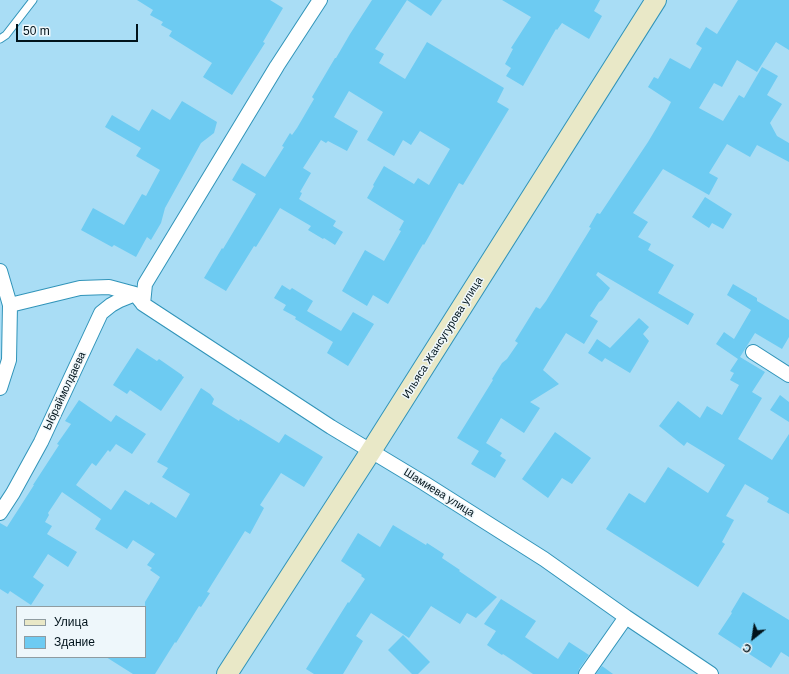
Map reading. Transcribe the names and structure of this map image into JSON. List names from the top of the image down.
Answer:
{
  "streets": {
    "street": ["Ильяса Жансугурова улица", "Ыбраймолдаева", "Шамиева улица"]
  },
  "crossings": [
    ["Ильяса Жансугурова улица", "Шамиева улица"],
    ["Ыбраймолдаева", "Шамиева улица"]
  ],
  "legend": ["Улица", "Здание"],
  "scale_bar": "50 m",
  "north": "bottom left"
}
